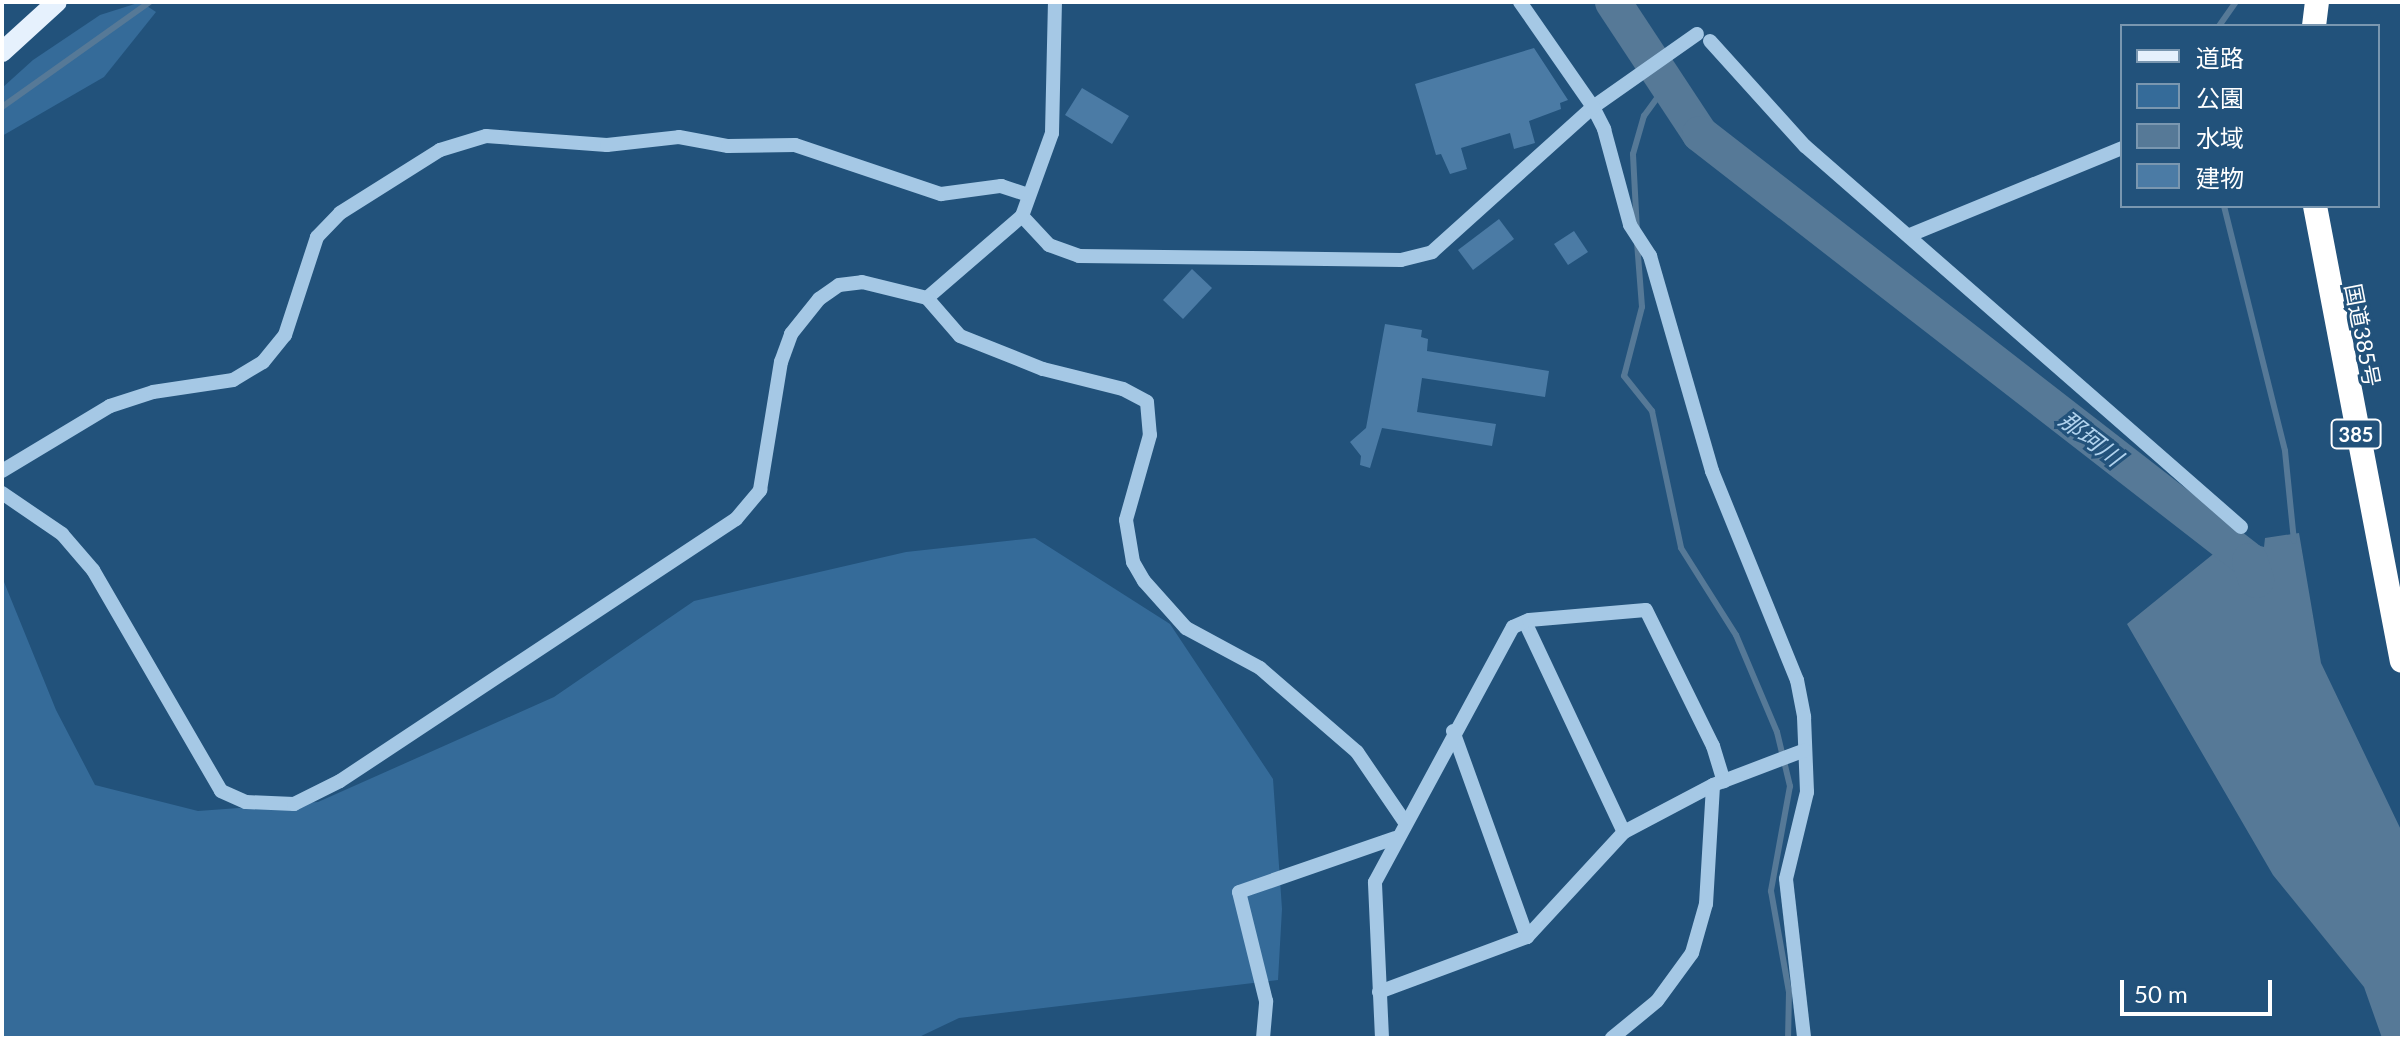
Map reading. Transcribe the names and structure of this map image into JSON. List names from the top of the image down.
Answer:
{
  "streets": {
    "highway": ["国道385号", "385"]
  },
  "water": ["那珂川"],
  "legend": [
    "道路",
    "公園",
    "水域",
    "建物"
  ],
  "scale_bar": "50 m"
}
